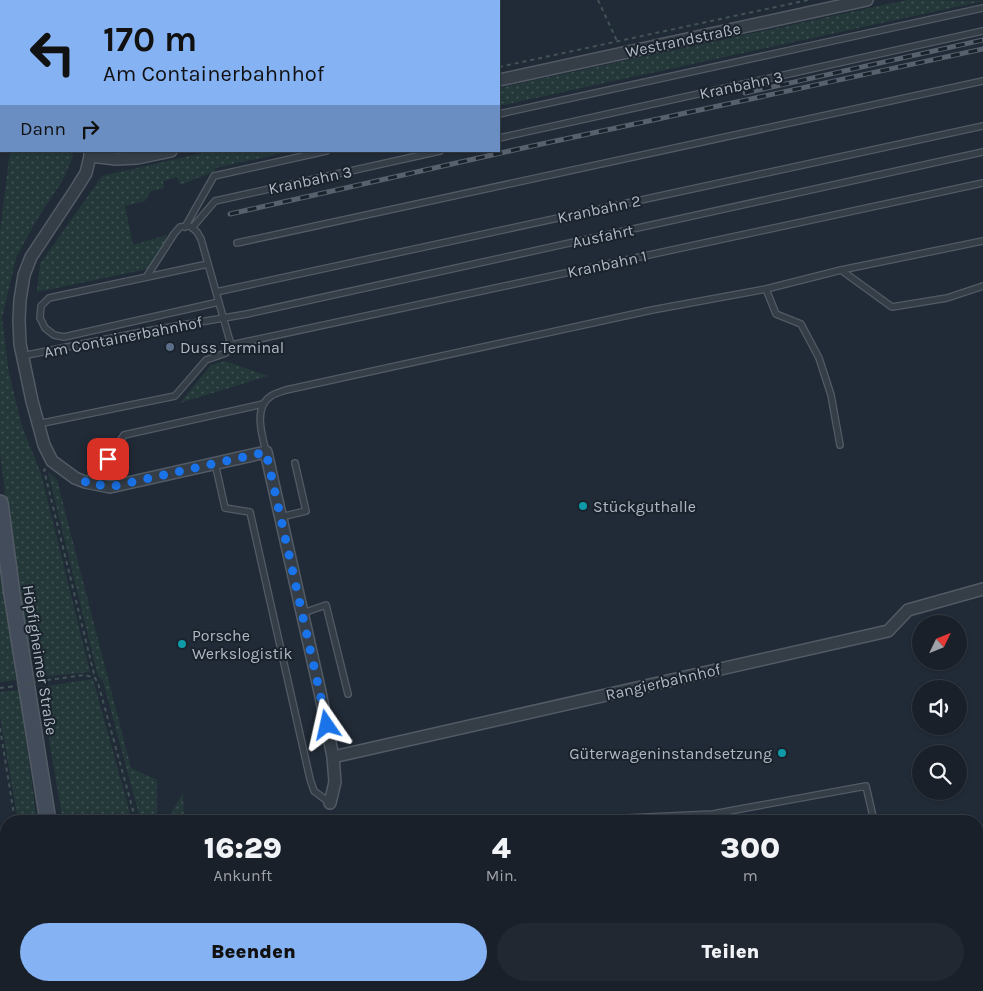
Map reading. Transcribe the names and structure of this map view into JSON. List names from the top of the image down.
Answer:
{
  "streets": {
    "main road": ["Höpfigheimer Straße"],
    "street": ["Westrandstraße", "Am Containerbahnhof", "Rangierbahnhof"],
    "lane": [
      "Kranbahn 3",
      "Kranbahn 2",
      "Ausfahrt",
      "Kranbahn 1"
    ]
  },
  "crossings": [
    ["Ausfahrt", "Am Containerbahnhof"]
  ],
  "places": [
    "Duss Terminal",
    "Stückguthalle",
    "Porsche Werkslogistik",
    "Güterwageninstandsetzung"
  ],
  "north": "top right",
  "page": {
    "turn": ["170 m", "Am Containerbahnhof"],
    "then": "Dann",
    "eta": [
      "16:29",
      "Ankunft",
      "4",
      "Min.",
      "300",
      "m"
    ],
    "buttons": ["Beenden", "Teilen"]
  }
}
